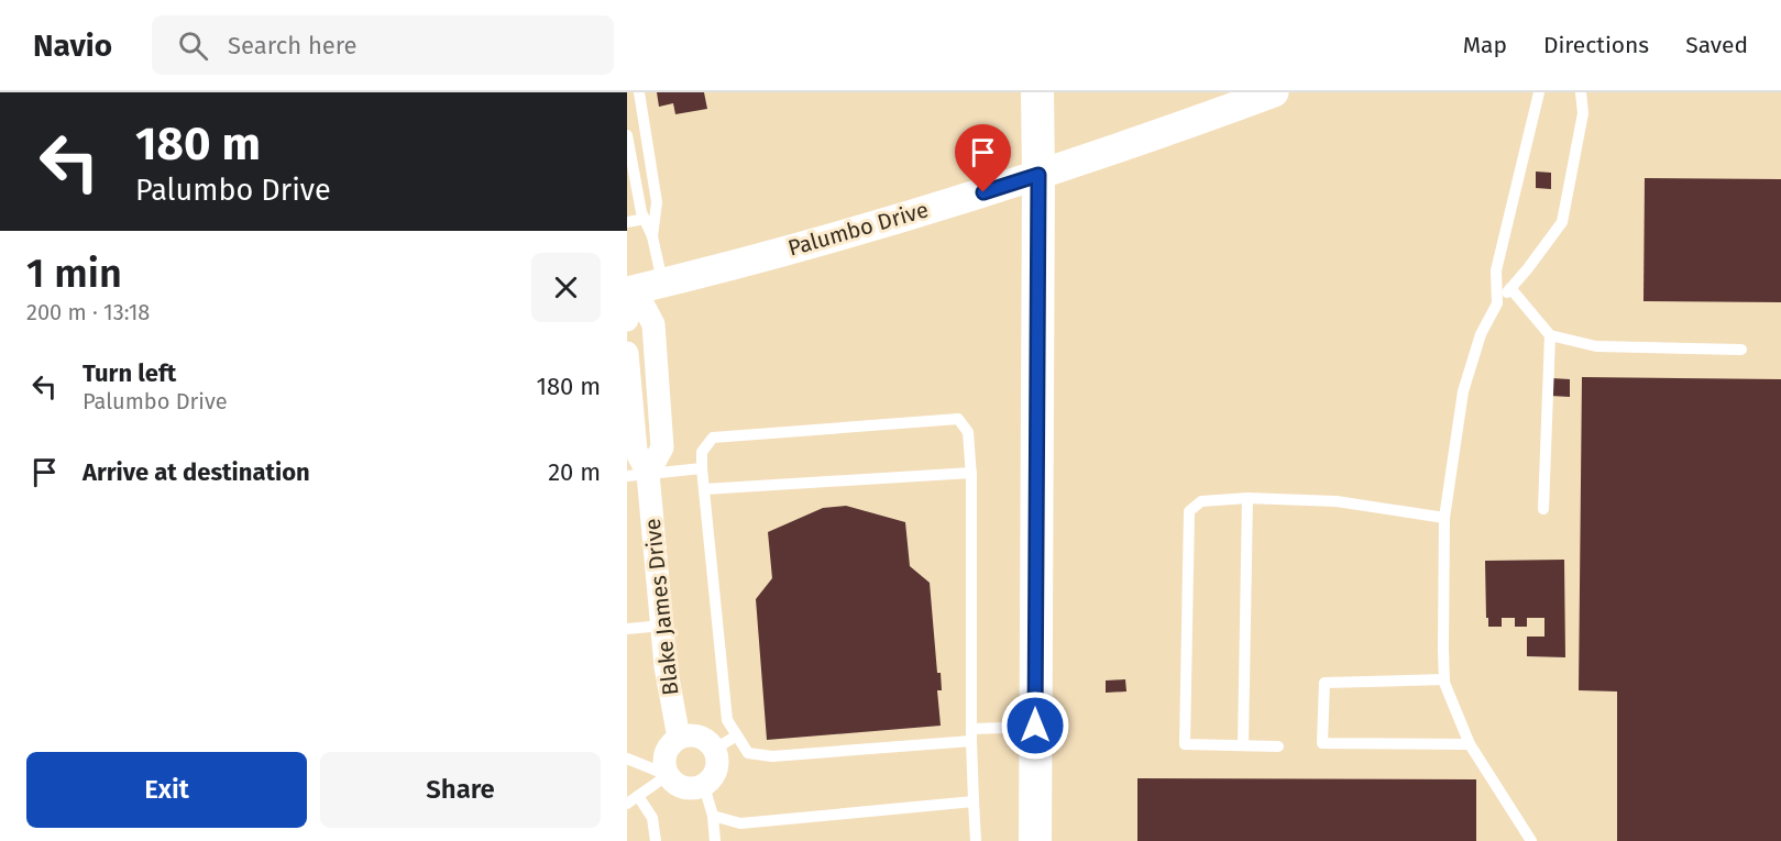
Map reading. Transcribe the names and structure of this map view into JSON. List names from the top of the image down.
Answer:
{
  "streets": {
    "street": ["Palumbo Drive", "Blake James Drive"]
  },
  "crossings": [
    ["Palumbo Drive", "Blake James Drive"]
  ],
  "page": {
    "header": "Navio",
    "search": "Search here",
    "nav": ["Map", "Directions", "Saved"],
    "turn": ["180 m", "Palumbo Drive"],
    "heading": ["1 min", "200 m · 13:18"],
    "list": [
      {
        "name": "Turn left",
        "note": "Palumbo Drive",
        "value": "180 m"
      },
      {
        "name": "Arrive at destination",
        "value": "20 m"
      }
    ],
    "buttons": ["Exit", "Share"]
  }
}
